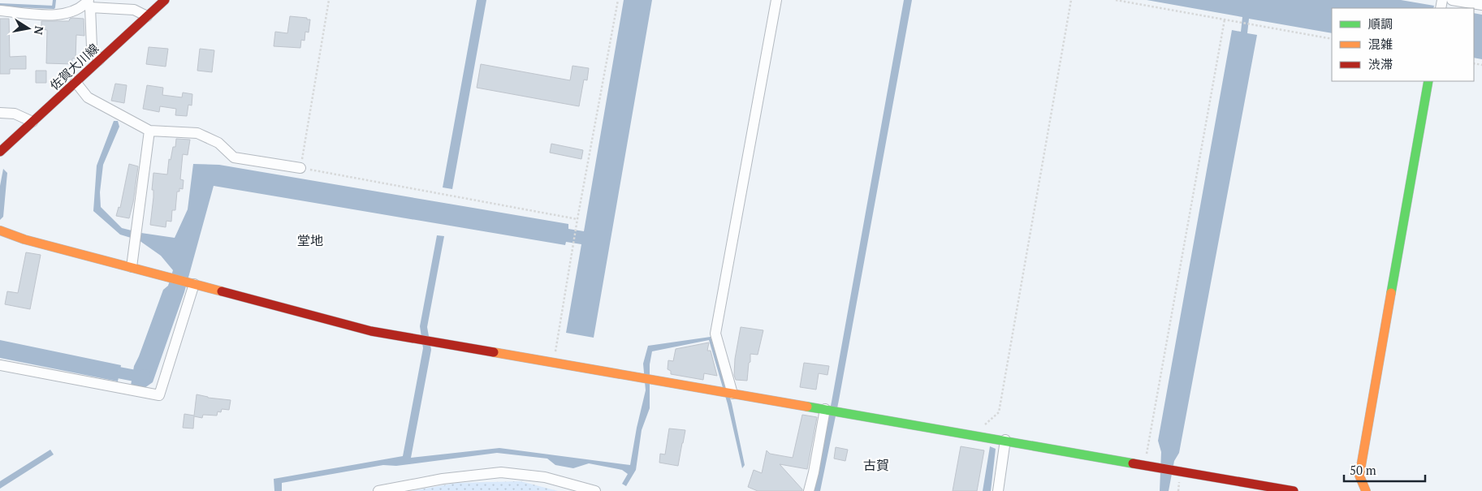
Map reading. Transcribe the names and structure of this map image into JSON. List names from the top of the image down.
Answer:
{
  "streets": {
    "street": ["佐賀大川線"]
  },
  "districts": ["堂地", "古賀"],
  "legend": ["順調", "混雑", "渋滞"],
  "scale_bar": "50 m",
  "north": "right"
}
